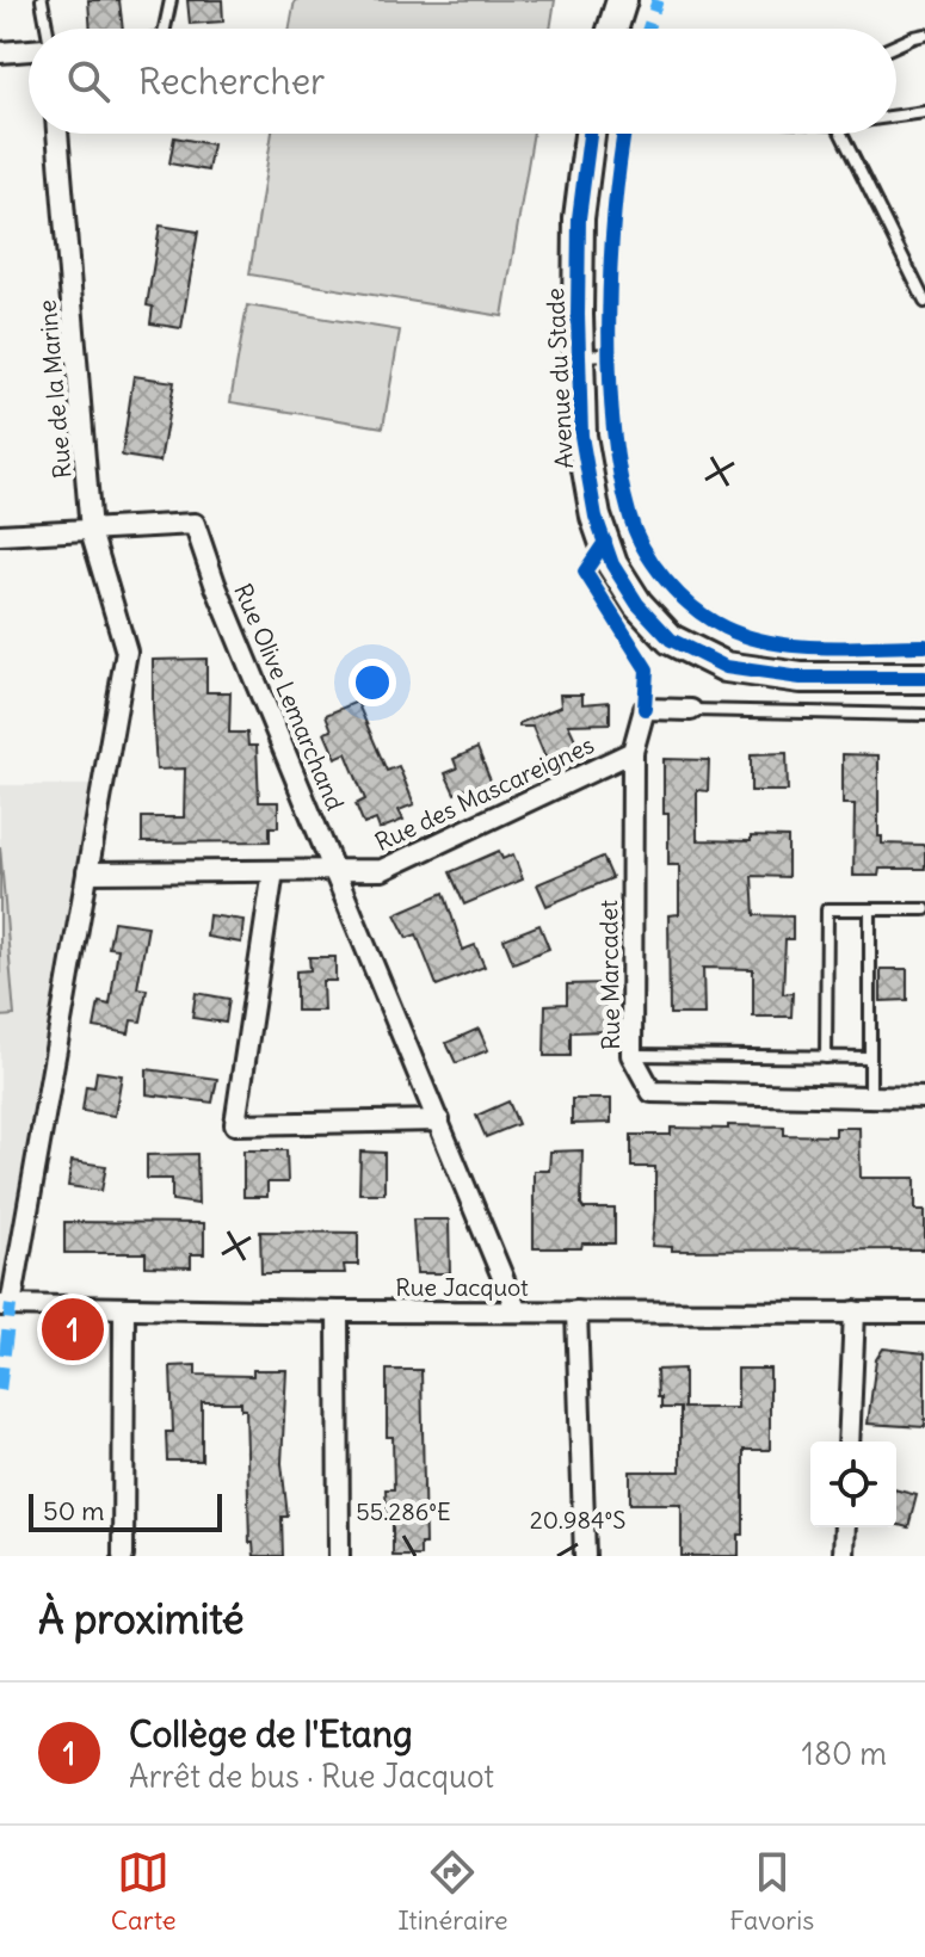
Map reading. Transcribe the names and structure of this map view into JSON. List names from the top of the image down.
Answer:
{
  "streets": {
    "street": [
      "Avenue du Stade",
      "Rue de la Marine",
      "Rue Olive Lemarchand",
      "Rue des Mascareignes",
      "Rue Marcadet",
      "Rue Jacquot"
    ]
  },
  "crossings": [
    ["Rue de la Marine", "Rue Olive Lemarchand"],
    ["Rue de la Marine", "Rue des Mascareignes"],
    ["Rue Olive Lemarchand", "Rue des Mascareignes"],
    ["Rue Olive Lemarchand", "Rue Jacquot"],
    ["Rue des Mascareignes", "Rue Marcadet"]
  ],
  "scale_bar": "50 m",
  "page": {
    "search": "Rechercher",
    "pins": "1",
    "scale": "50 m",
    "heading": "À proximité",
    "list": [
      {
        "mark": "1",
        "name": "Collège de l'Etang",
        "note": "Arrêt de bus · Rue Jacquot",
        "value": "180 m"
      }
    ],
    "nav": ["Carte", "Itinéraire", "Favoris"]
  },
  "coordinates": ["55.286°E", "20.984°S"]
}
